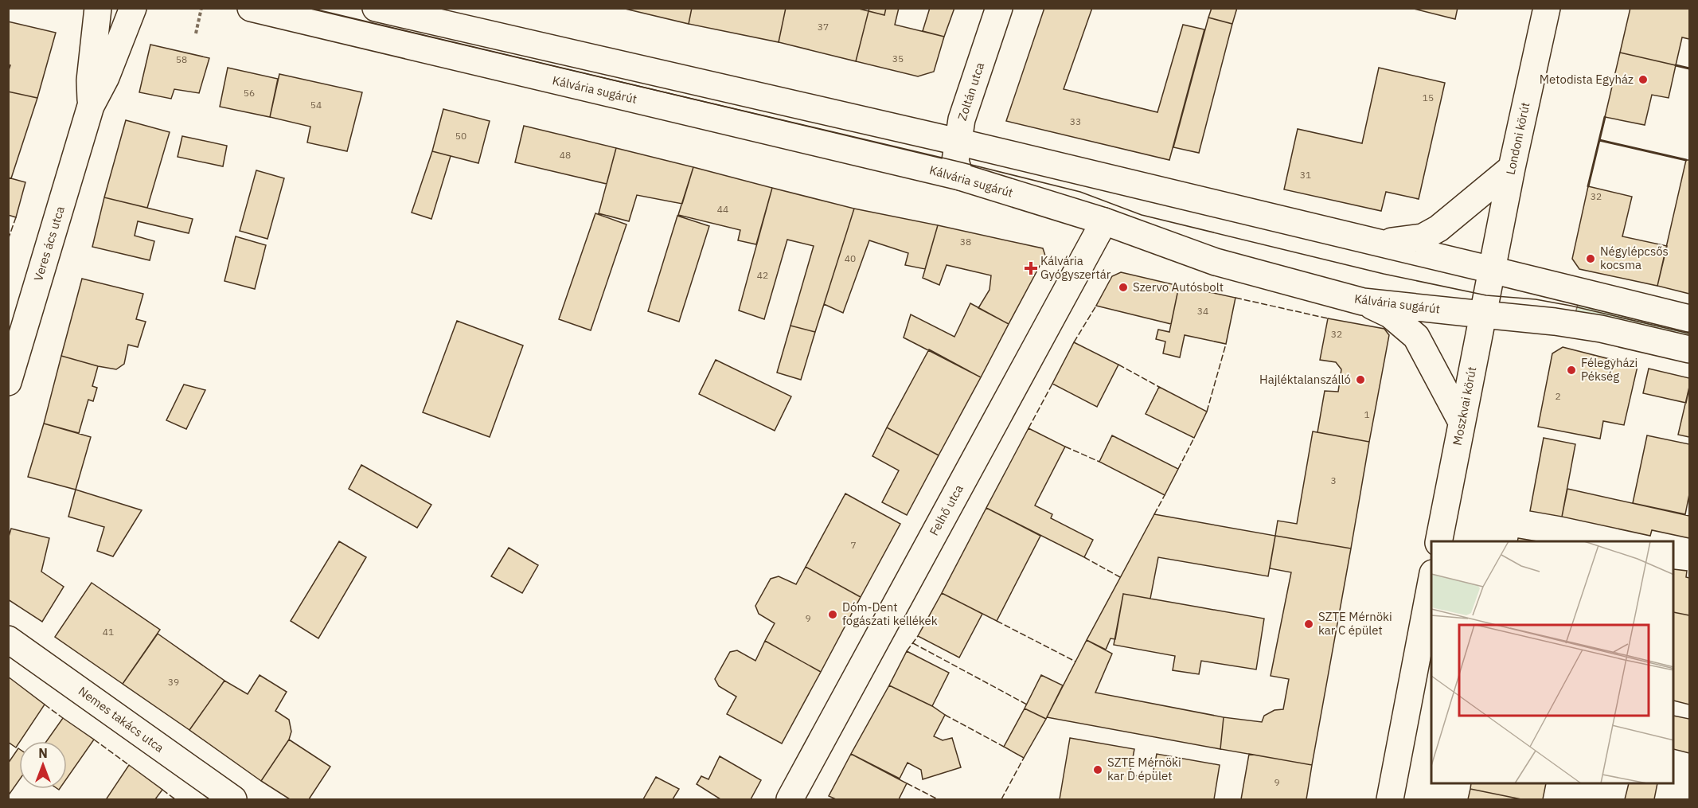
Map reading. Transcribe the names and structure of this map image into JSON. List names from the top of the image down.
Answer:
{
  "streets": {
    "main road": [
      "Kálvária sugárút",
      "Zoltán utca",
      "Londoni körút",
      "Veres ács utca",
      "Moszkvai körút",
      "Felhő utca",
      "Nemes takács utca"
    ]
  },
  "crossings": [
    ["Kálvária sugárút", "Zoltán utca"],
    ["Kálvária sugárút", "Moszkvai körút"],
    ["Kálvária sugárút", "Felhő utca"],
    ["Londoni körút", "Moszkvai körút"]
  ],
  "places": {
    "other": [
      "Metodista Egyház",
      "Négylépcsős kocsma",
      "Szervo Autósbolt",
      "Félegyházi Pékség",
      "Hajléktalanszálló",
      "Dóm-Dent fogászati kellékek",
      "SZTE Mérnöki kar C épület",
      "SZTE Mérnöki kar D épület"
    ],
    "health": ["Kálvária Gyógyszertár"]
  },
  "house_numbers": [
    "37",
    "35",
    "58",
    "56",
    "15",
    "54",
    "33",
    "50",
    "48",
    "31",
    "32",
    "44",
    "38",
    "40",
    "42",
    "34",
    "32",
    "2",
    "1",
    "3",
    "7",
    "9",
    "41",
    "39",
    "9"
  ],
  "north": "top"
}
